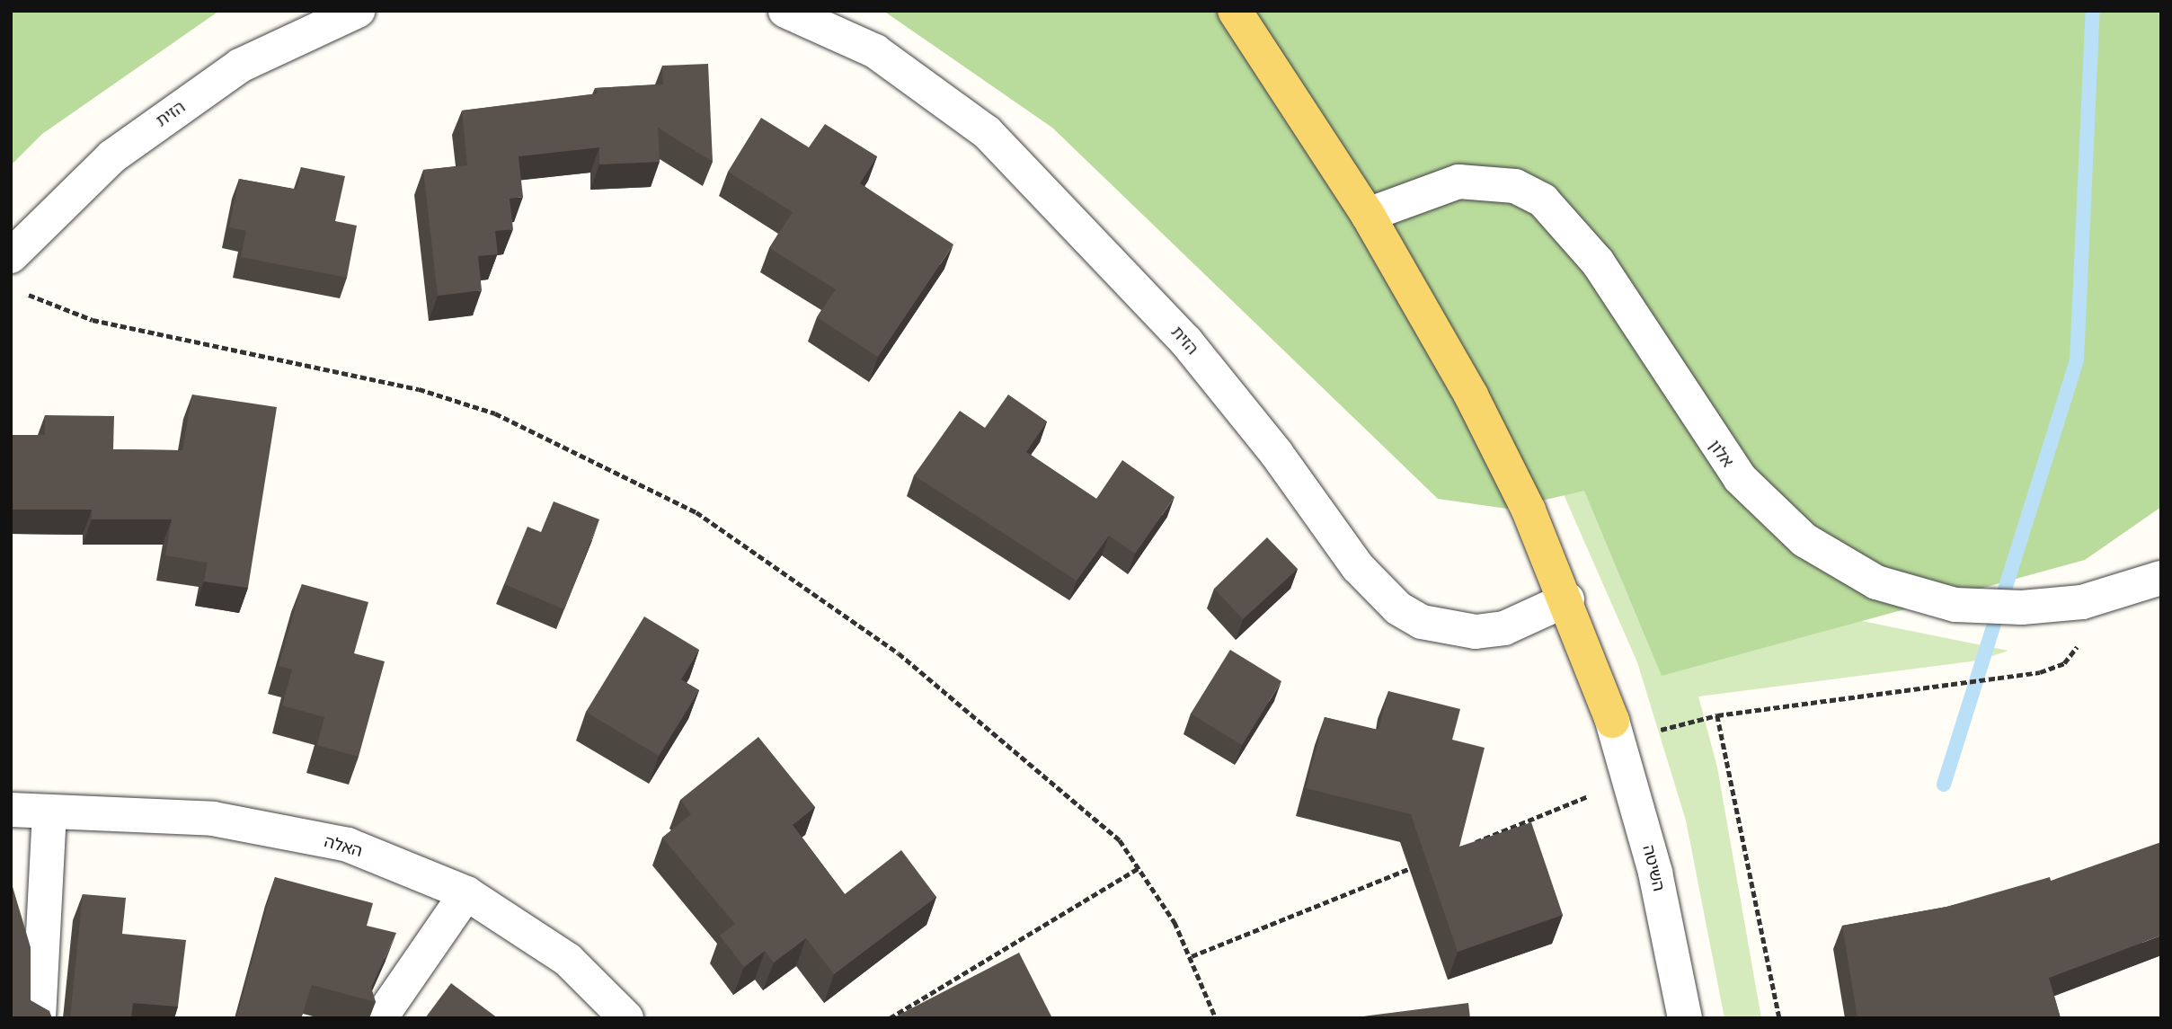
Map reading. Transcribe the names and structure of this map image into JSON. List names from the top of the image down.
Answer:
{
  "streets": {
    "street": [
      "הזית",
      "אלון",
      "האלה",
      "השיטה"
    ]
  }
}
